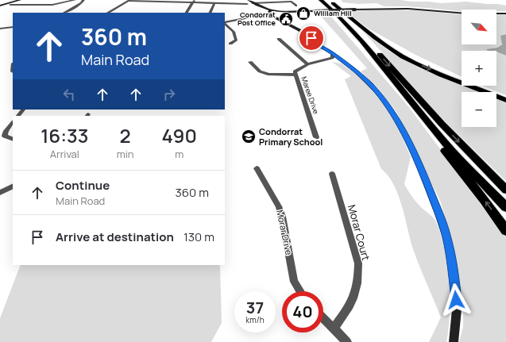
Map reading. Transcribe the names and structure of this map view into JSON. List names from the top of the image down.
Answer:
{
  "streets": {
    "street": ["Maree Drive", "Morar Drive", "Morar Court"]
  },
  "places": {
    "shop": ["William Hill"],
    "public building": ["Condorrat Post Office"],
    "school or university": ["Condorrat Primary School"]
  },
  "north": "bottom right",
  "page": {
    "map_buttons": ["+", "−"],
    "turn": ["360 m", "Main Road"],
    "eta": [
      "16:33",
      "Arrival",
      "2",
      "min",
      "490",
      "m"
    ],
    "list": [
      {
        "name": "Continue",
        "note": "Main Road",
        "value": "360 m"
      },
      {
        "name": "Arrive at destination",
        "value": "130 m"
      }
    ],
    "speed": "37 km/h",
    "limit": "40"
  }
}
